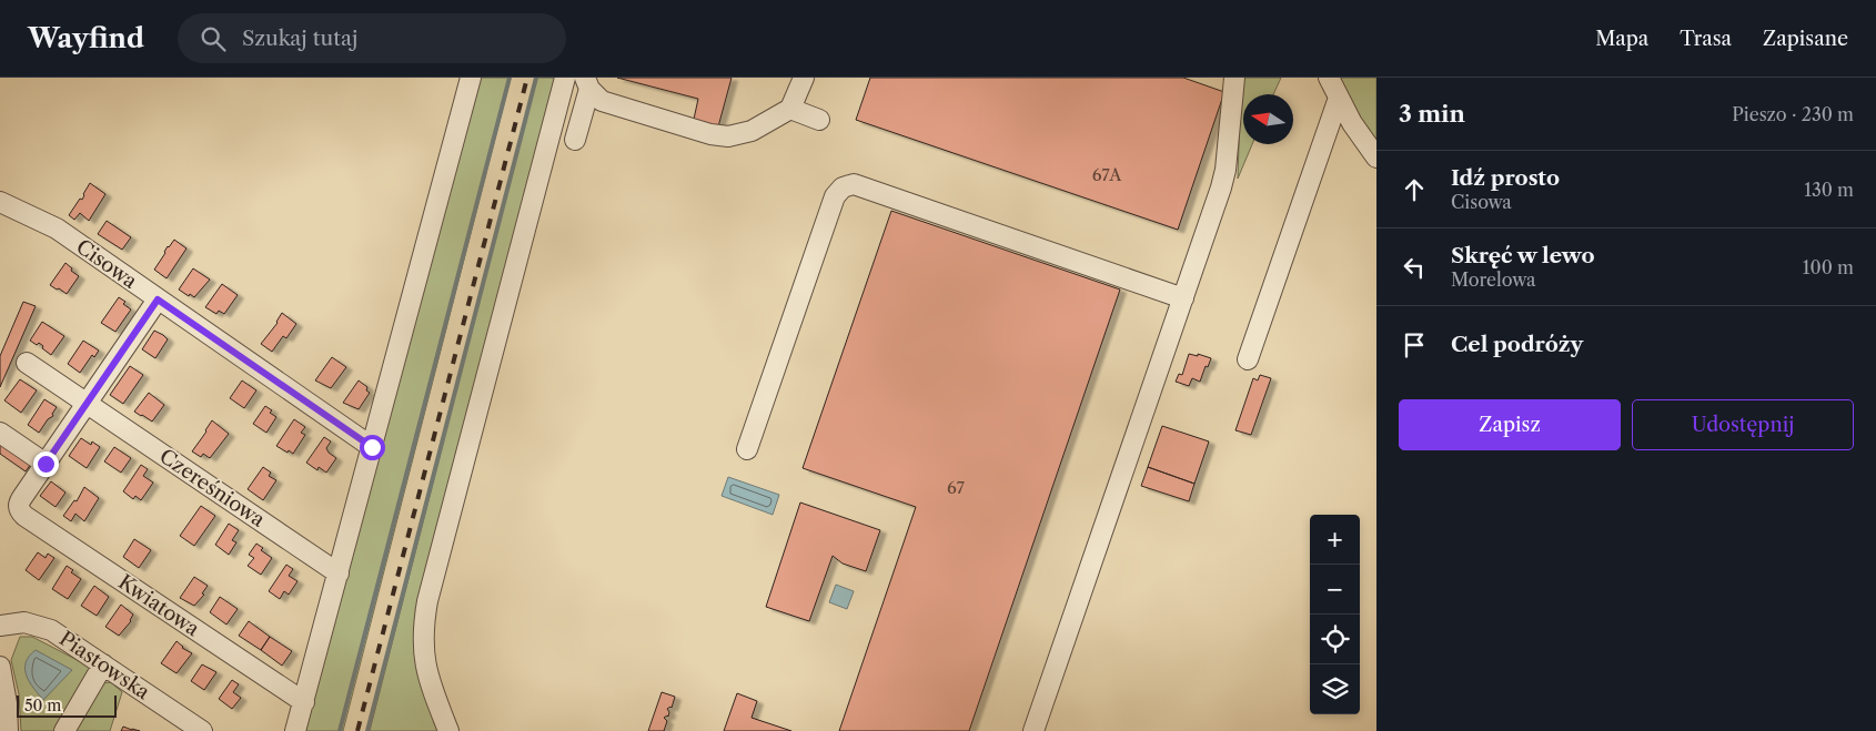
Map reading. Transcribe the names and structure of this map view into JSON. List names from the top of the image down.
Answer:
{
  "streets": {
    "street": [
      "Cisowa",
      "Czereśniowa",
      "Kwiatowa",
      "Piastowska"
    ]
  },
  "house_numbers": ["67A", "67"],
  "scale_bar": "50 m",
  "north": "left",
  "page": {
    "header": "Wayfind",
    "search": "Szukaj tutaj",
    "nav": ["Mapa", "Trasa", "Zapisane"],
    "heading": ["3 min", "Pieszo · 230 m"],
    "list": [
      ["Idź prosto", "Cisowa", "130 m"],
      ["Skręć w lewo", "Morelowa", "100 m"],
      "Cel podróży"
    ],
    "buttons": ["Zapisz", "Udostępnij"],
    "map_buttons": ["+", "−"],
    "scale": "50 m"
  }
}
